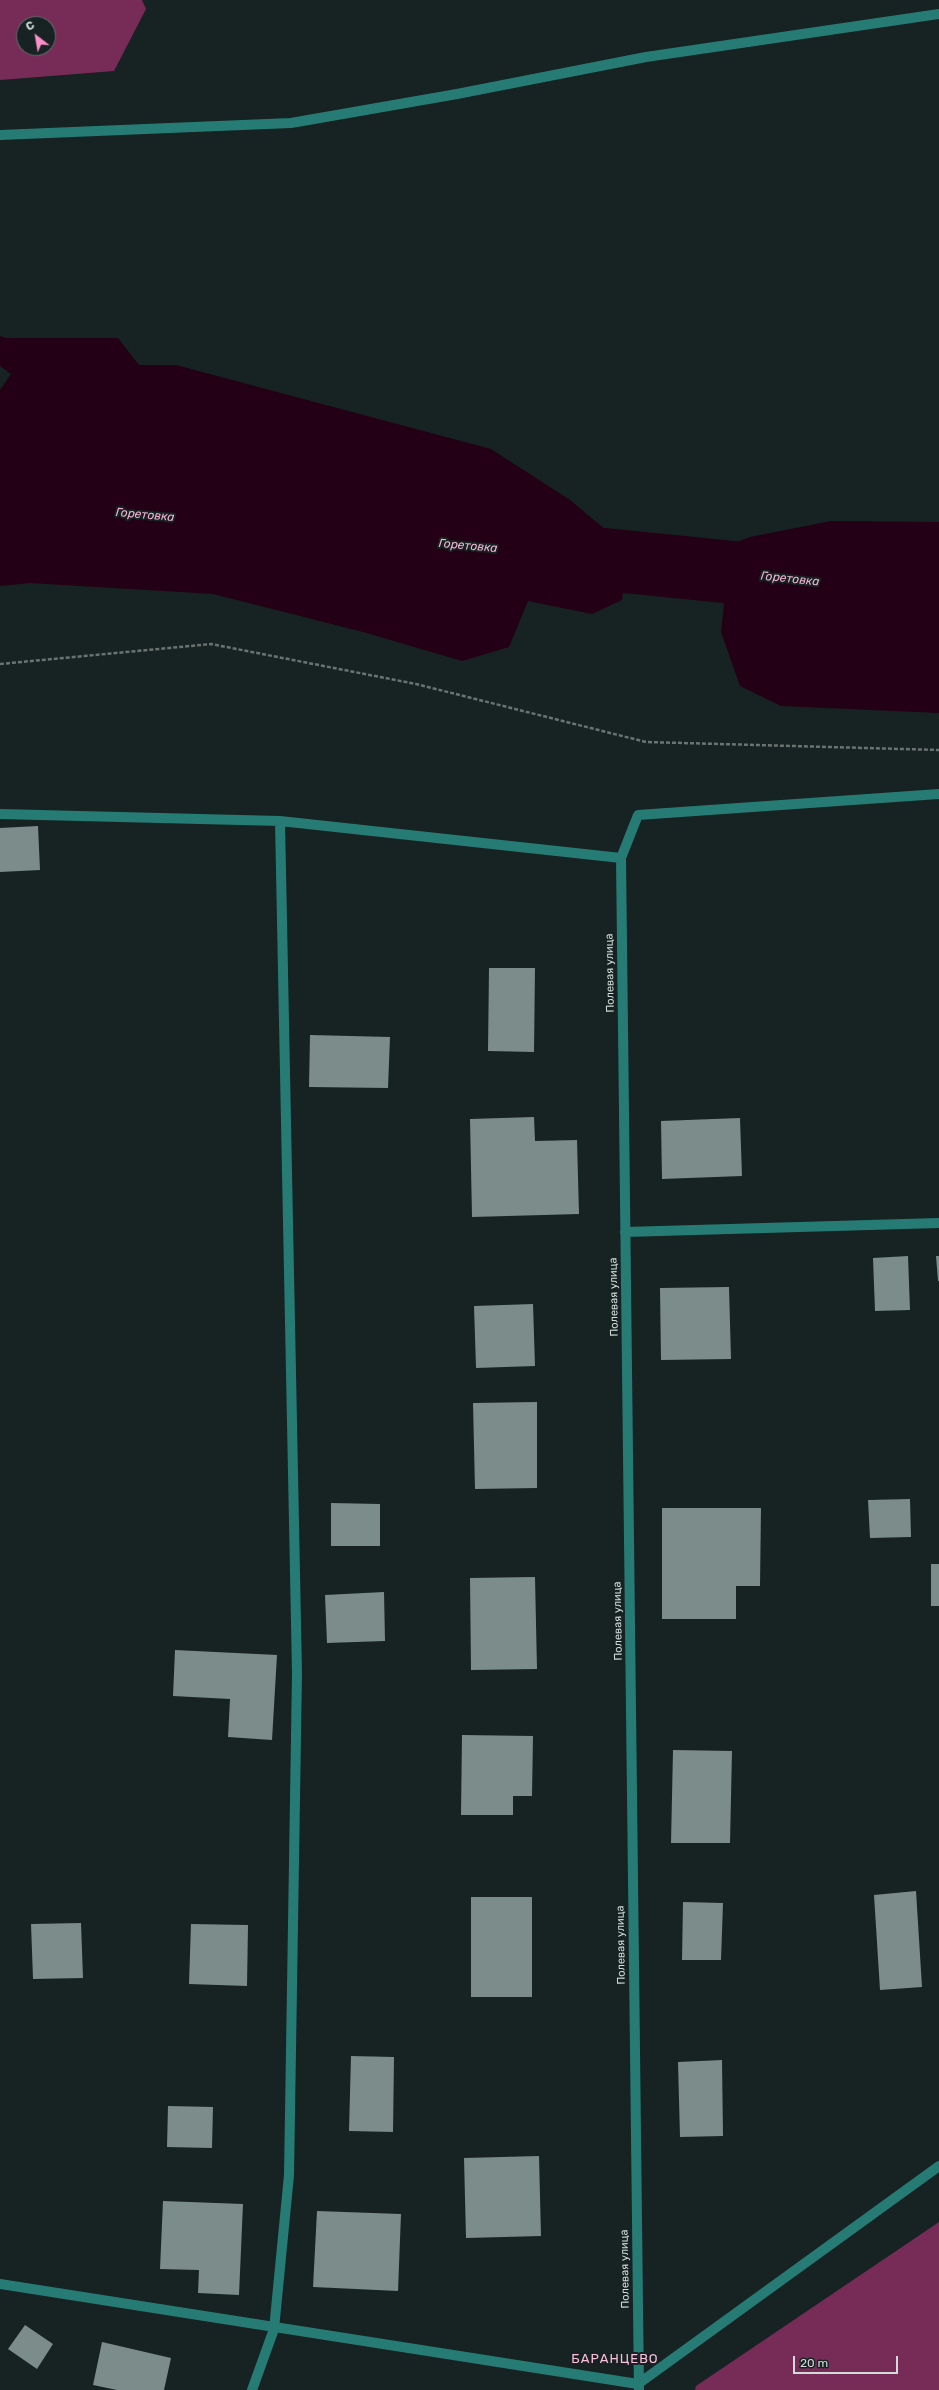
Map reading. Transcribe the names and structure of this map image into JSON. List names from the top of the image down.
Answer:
{
  "streets": {
    "street": ["Полевая улица"]
  },
  "districts": ["БАРАНЦЕВО"],
  "water": ["Горетовка"],
  "scale_bar": "20 m",
  "north": "top left"
}
